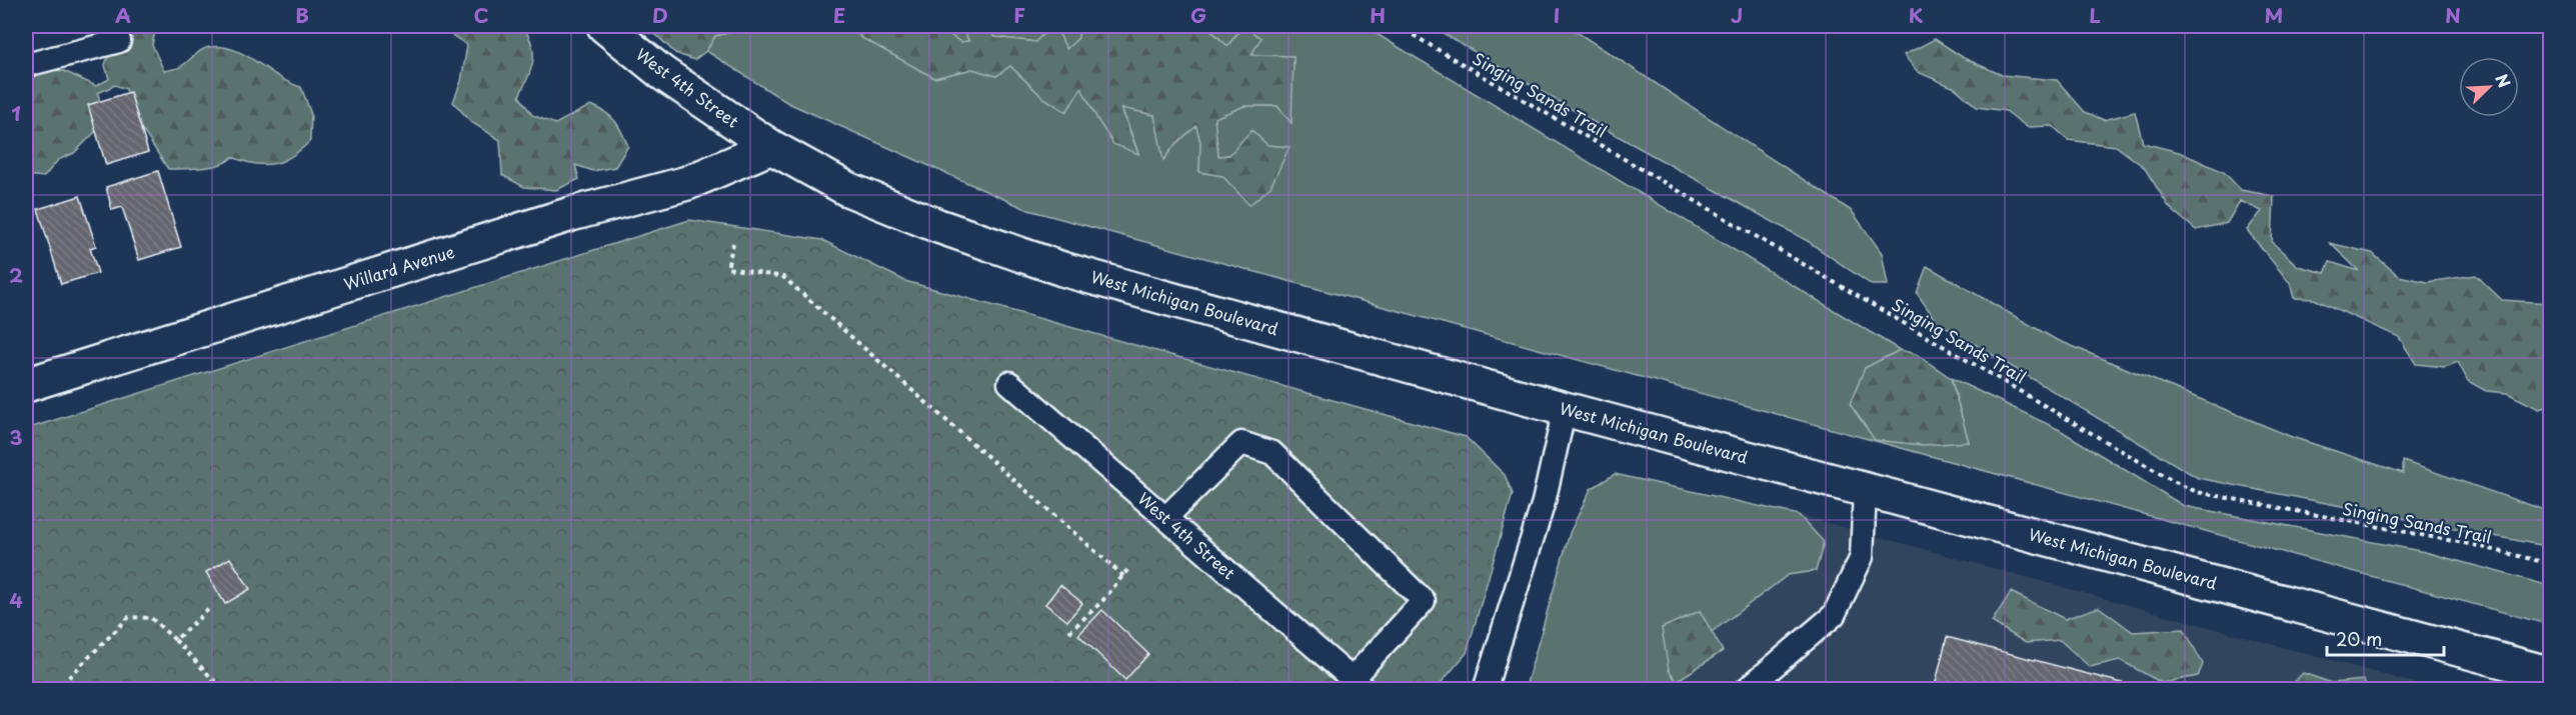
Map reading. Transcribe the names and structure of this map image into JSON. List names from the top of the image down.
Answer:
{
  "streets": {
    "main road": ["West 4th Street", "Willard Avenue", "West Michigan Boulevard"],
    "path": ["Singing Sands Trail"]
  },
  "crossings": [
    ["West 4th Street", "Willard Avenue"],
    ["West 4th Street", "West Michigan Boulevard"],
    ["Willard Avenue", "West Michigan Boulevard"]
  ],
  "scale_bar": "20 m",
  "north": "top right",
  "grid": {
    "columns": [
      "A",
      "B",
      "C",
      "D",
      "E",
      "F",
      "G",
      "H",
      "I",
      "J",
      "K",
      "L",
      "M",
      "N"
    ],
    "rows": [
      "1",
      "2",
      "3",
      "4"
    ]
  }
}
